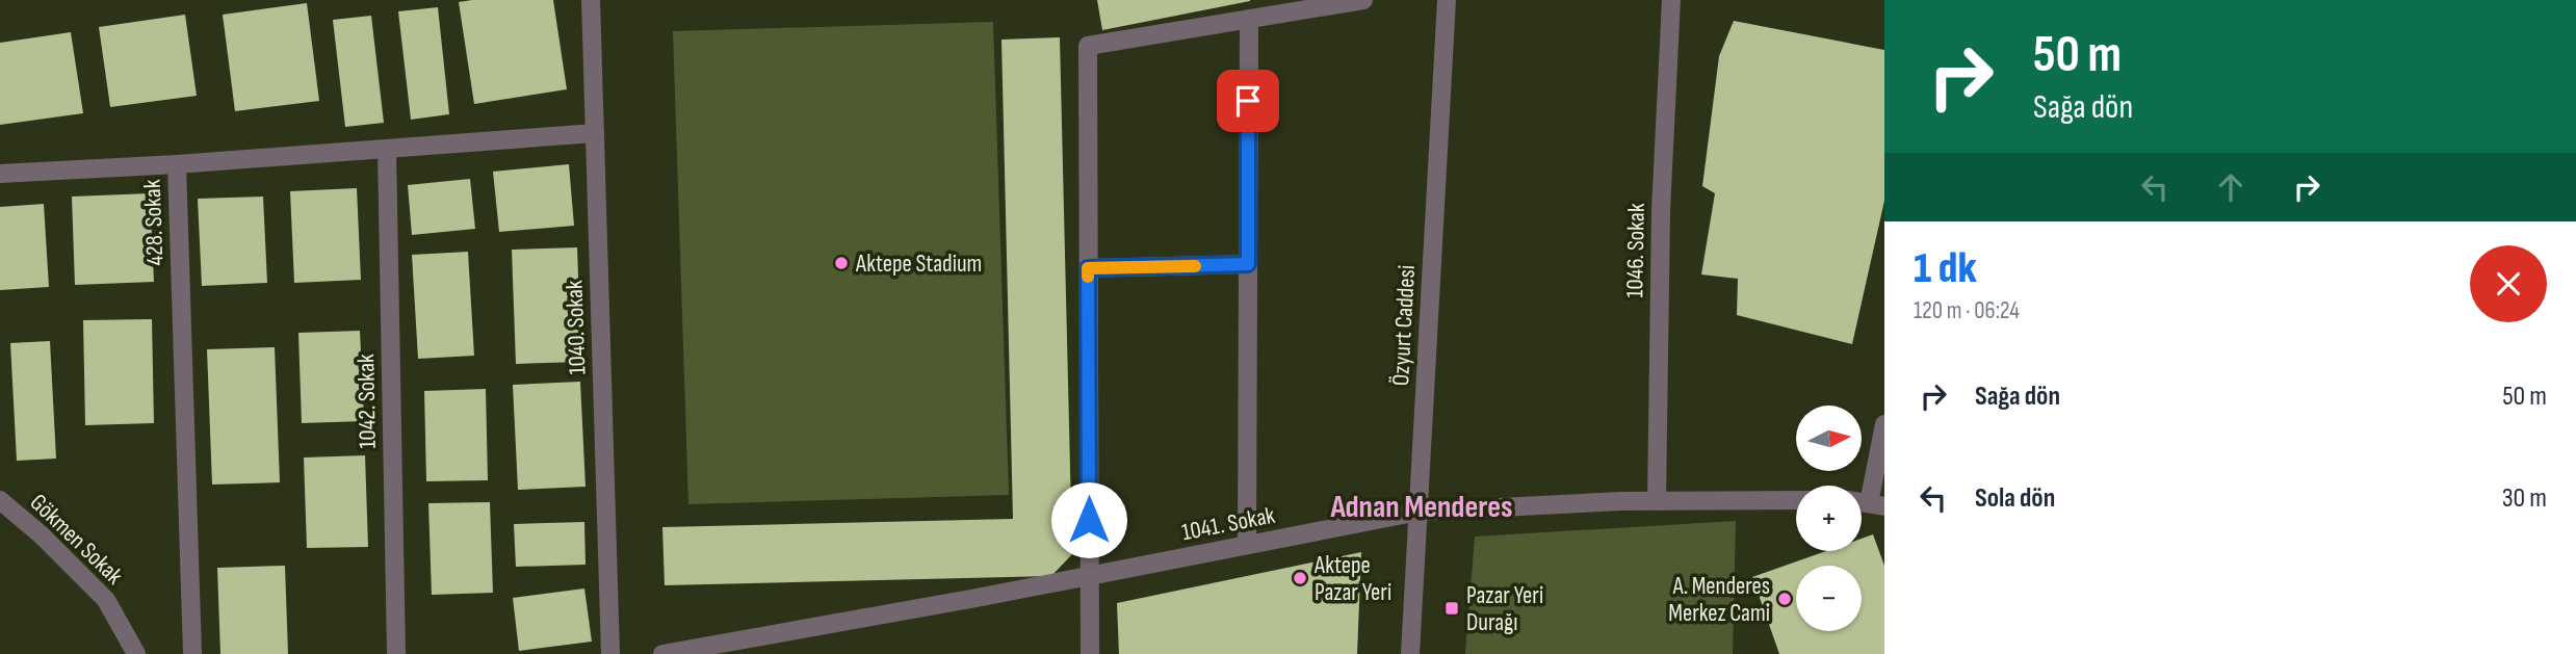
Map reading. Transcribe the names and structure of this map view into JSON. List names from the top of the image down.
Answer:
{
  "streets": {
    "street": [
      "428. Sokak",
      "1046. Sokak",
      "Özyurt Caddesi",
      "1040. Sokak",
      "1042. Sokak",
      "1041. Sokak",
      "Gökmen Sokak"
    ]
  },
  "crossings": [
    ["428. Sokak", "1040. Sokak"],
    ["428. Sokak", "1042. Sokak"],
    ["1046. Sokak", "1041. Sokak"],
    ["Özyurt Caddesi", "1041. Sokak"]
  ],
  "districts": ["Adnan Menderes"],
  "places": {
    "other": ["Aktepe Stadium", "Aktepe Pazar Yeri", "A. Menderes Merkez Cami"],
    "transit": ["Pazar Yeri Durağı"]
  },
  "north": "right",
  "page": {
    "turn": ["50 m", "Sağa dön"],
    "heading": ["1 dk", "120 m · 06:24"],
    "list": [
      {
        "name": "Sağa dön",
        "value": "50 m"
      },
      {
        "name": "Sola dön",
        "value": "30 m"
      }
    ],
    "map_buttons": ["+", "−"]
  }
}
